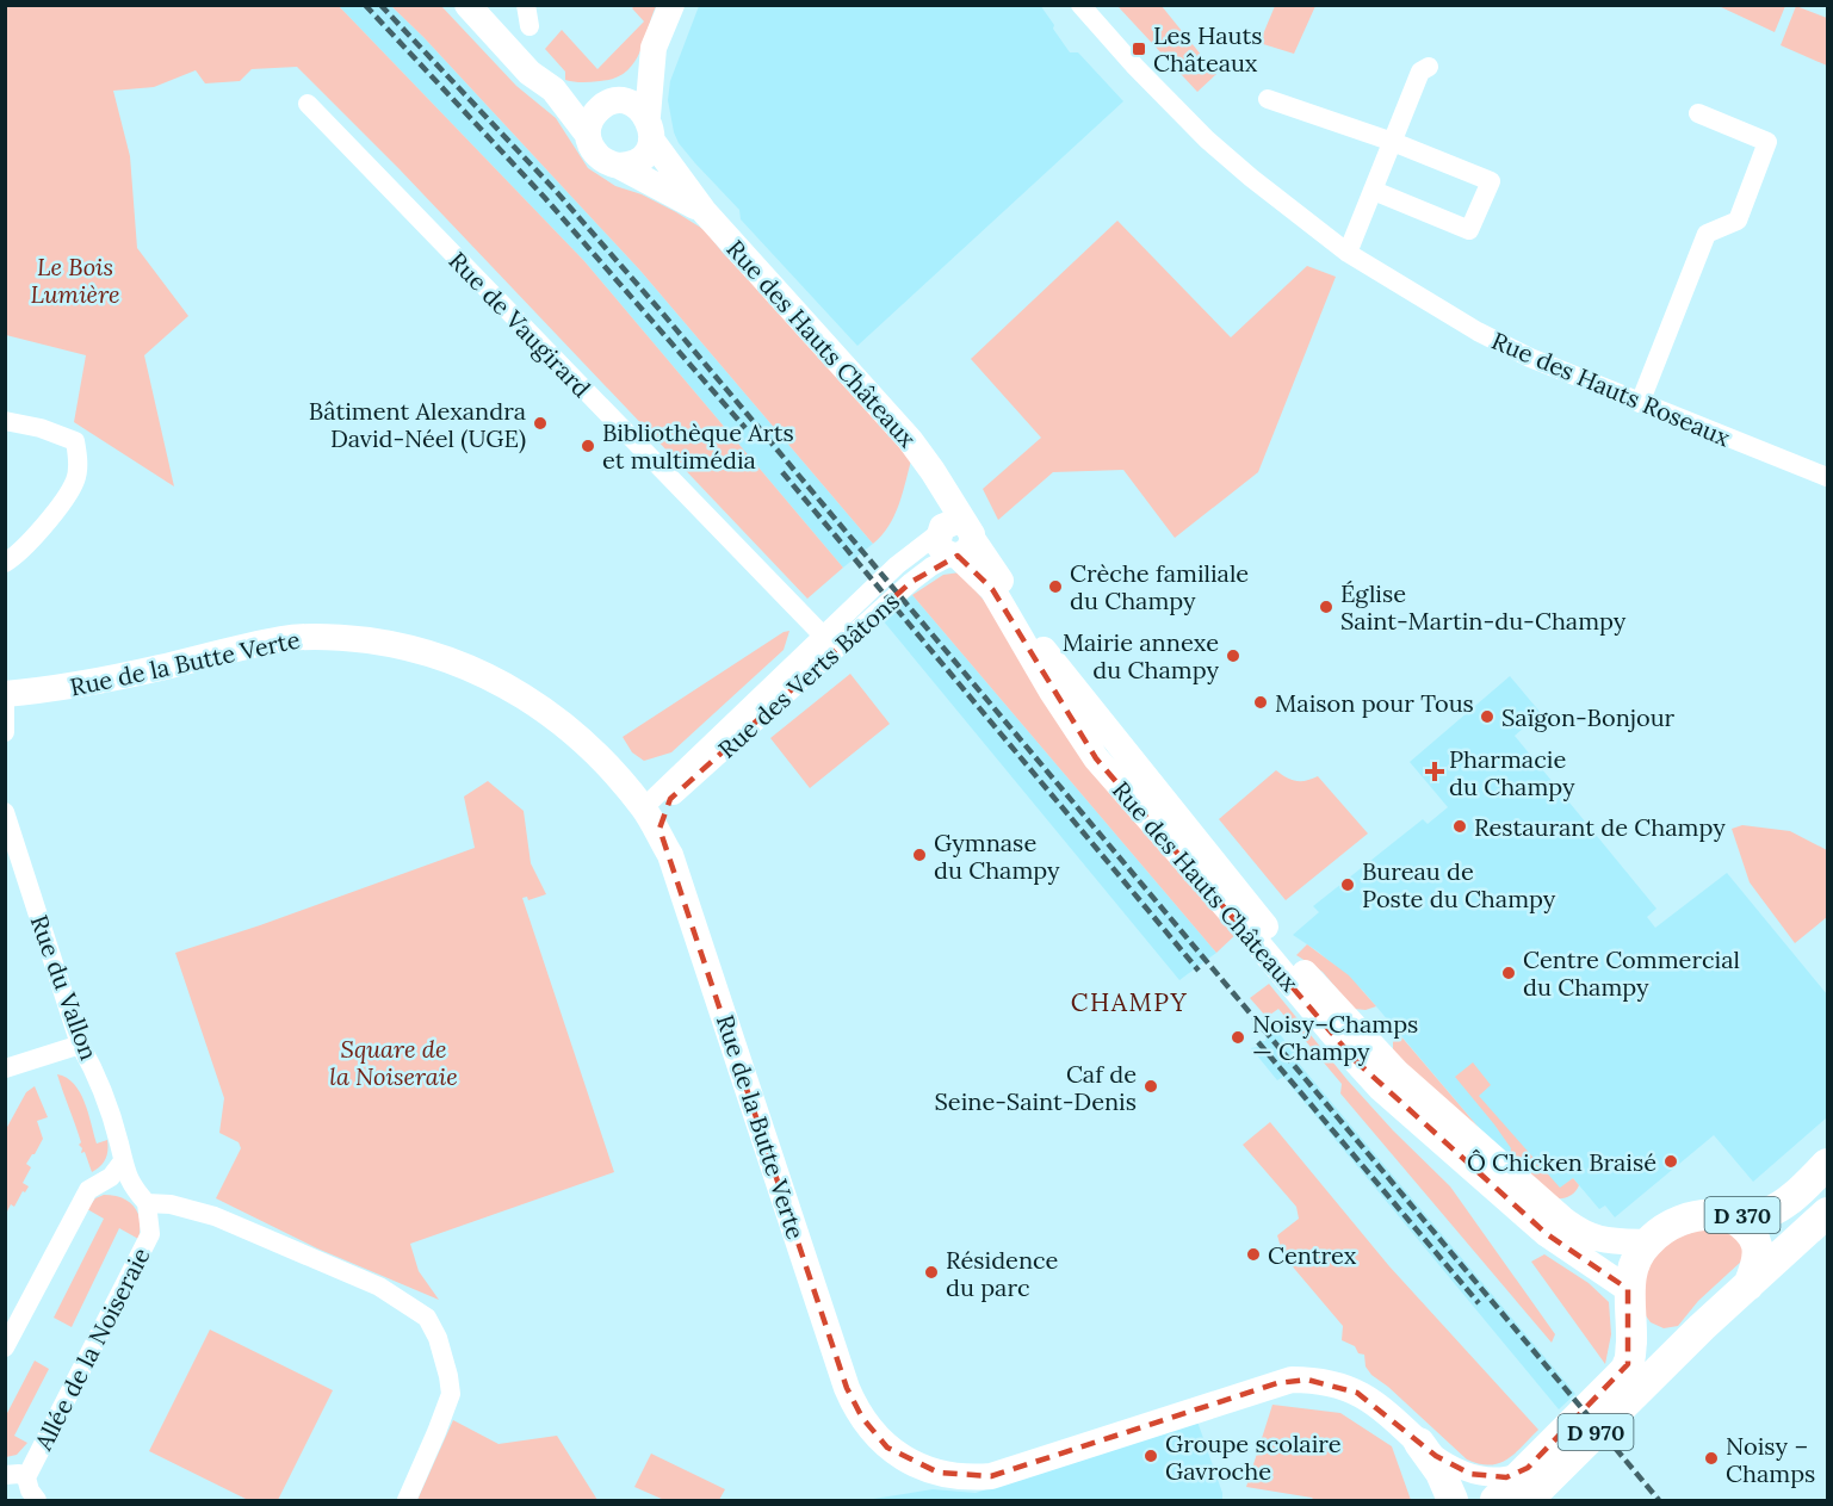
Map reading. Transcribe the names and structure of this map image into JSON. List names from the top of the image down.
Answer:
{
  "streets": {
    "main road": ["D 370", "D 970"],
    "street": [
      "Rue de Vaugirard",
      "Rue des Hauts Châteaux",
      "Rue des Hauts Roseaux",
      "Rue de la Butte Verte",
      "Rue des Verts Bâtons",
      "Rue du Vallon",
      "Allée de la Noiseraie"
    ]
  },
  "crossings": [
    ["Rue de Vaugirard", "Rue des Verts Bâtons"],
    ["Rue des Hauts Châteaux", "Rue des Verts Bâtons"],
    ["Rue des Hauts Châteaux", "D 370"],
    ["Rue de la Butte Verte", "Rue des Verts Bâtons"],
    ["Rue de la Butte Verte", "D 970"],
    ["Rue du Vallon", "Allée de la Noiseraie"]
  ],
  "districts": ["CHAMPY"],
  "parks": ["Le Bois Lumière", "Square de la Noiseraie"],
  "places": {
    "transit": ["Les Hauts Châteaux"],
    "other": [
      "Bâtiment Alexandra David-Néel (UGE)",
      "Bibliothèque Arts et multimédia",
      "Crèche familiale du Champy",
      "Église Saint-Martin-du-Champy",
      "Mairie annexe du Champy",
      "Maison pour Tous",
      "Saïgon-Bonjour",
      "Restaurant de Champy",
      "Gymnase du Champy",
      "Bureau de Poste du Champy",
      "Centre Commercial du Champy",
      "Noisy–Champs — Champy",
      "Caf de Seine-Saint-Denis",
      "Ô Chicken Braisé",
      "Centrex",
      "Résidence du parc",
      "Groupe scolaire Gavroche",
      "Noisy – Champs"
    ],
    "health": ["Pharmacie du Champy"]
  }
}
